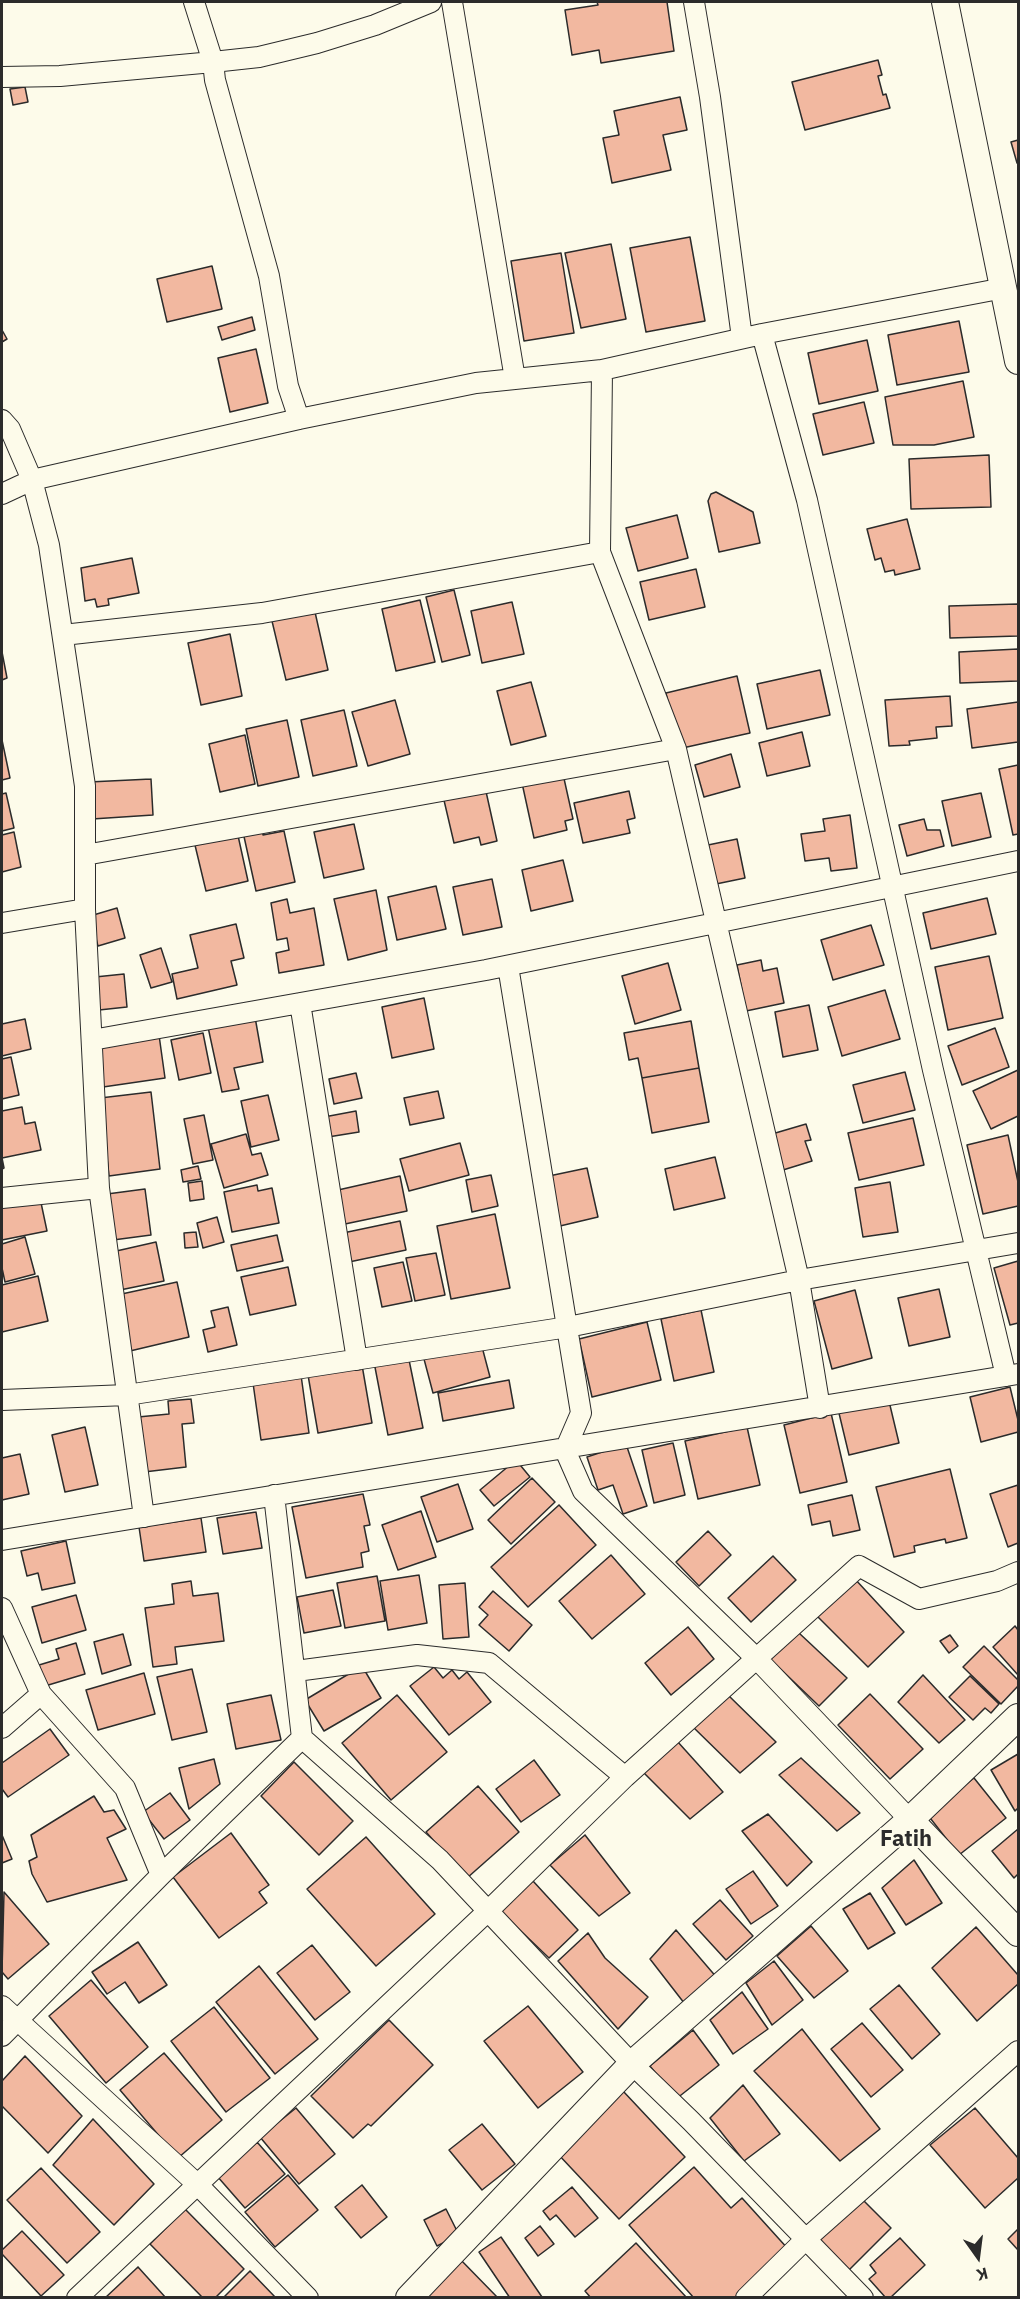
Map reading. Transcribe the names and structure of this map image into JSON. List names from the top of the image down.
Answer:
{
  "districts": ["Fatih"],
  "north": "bottom"
}
